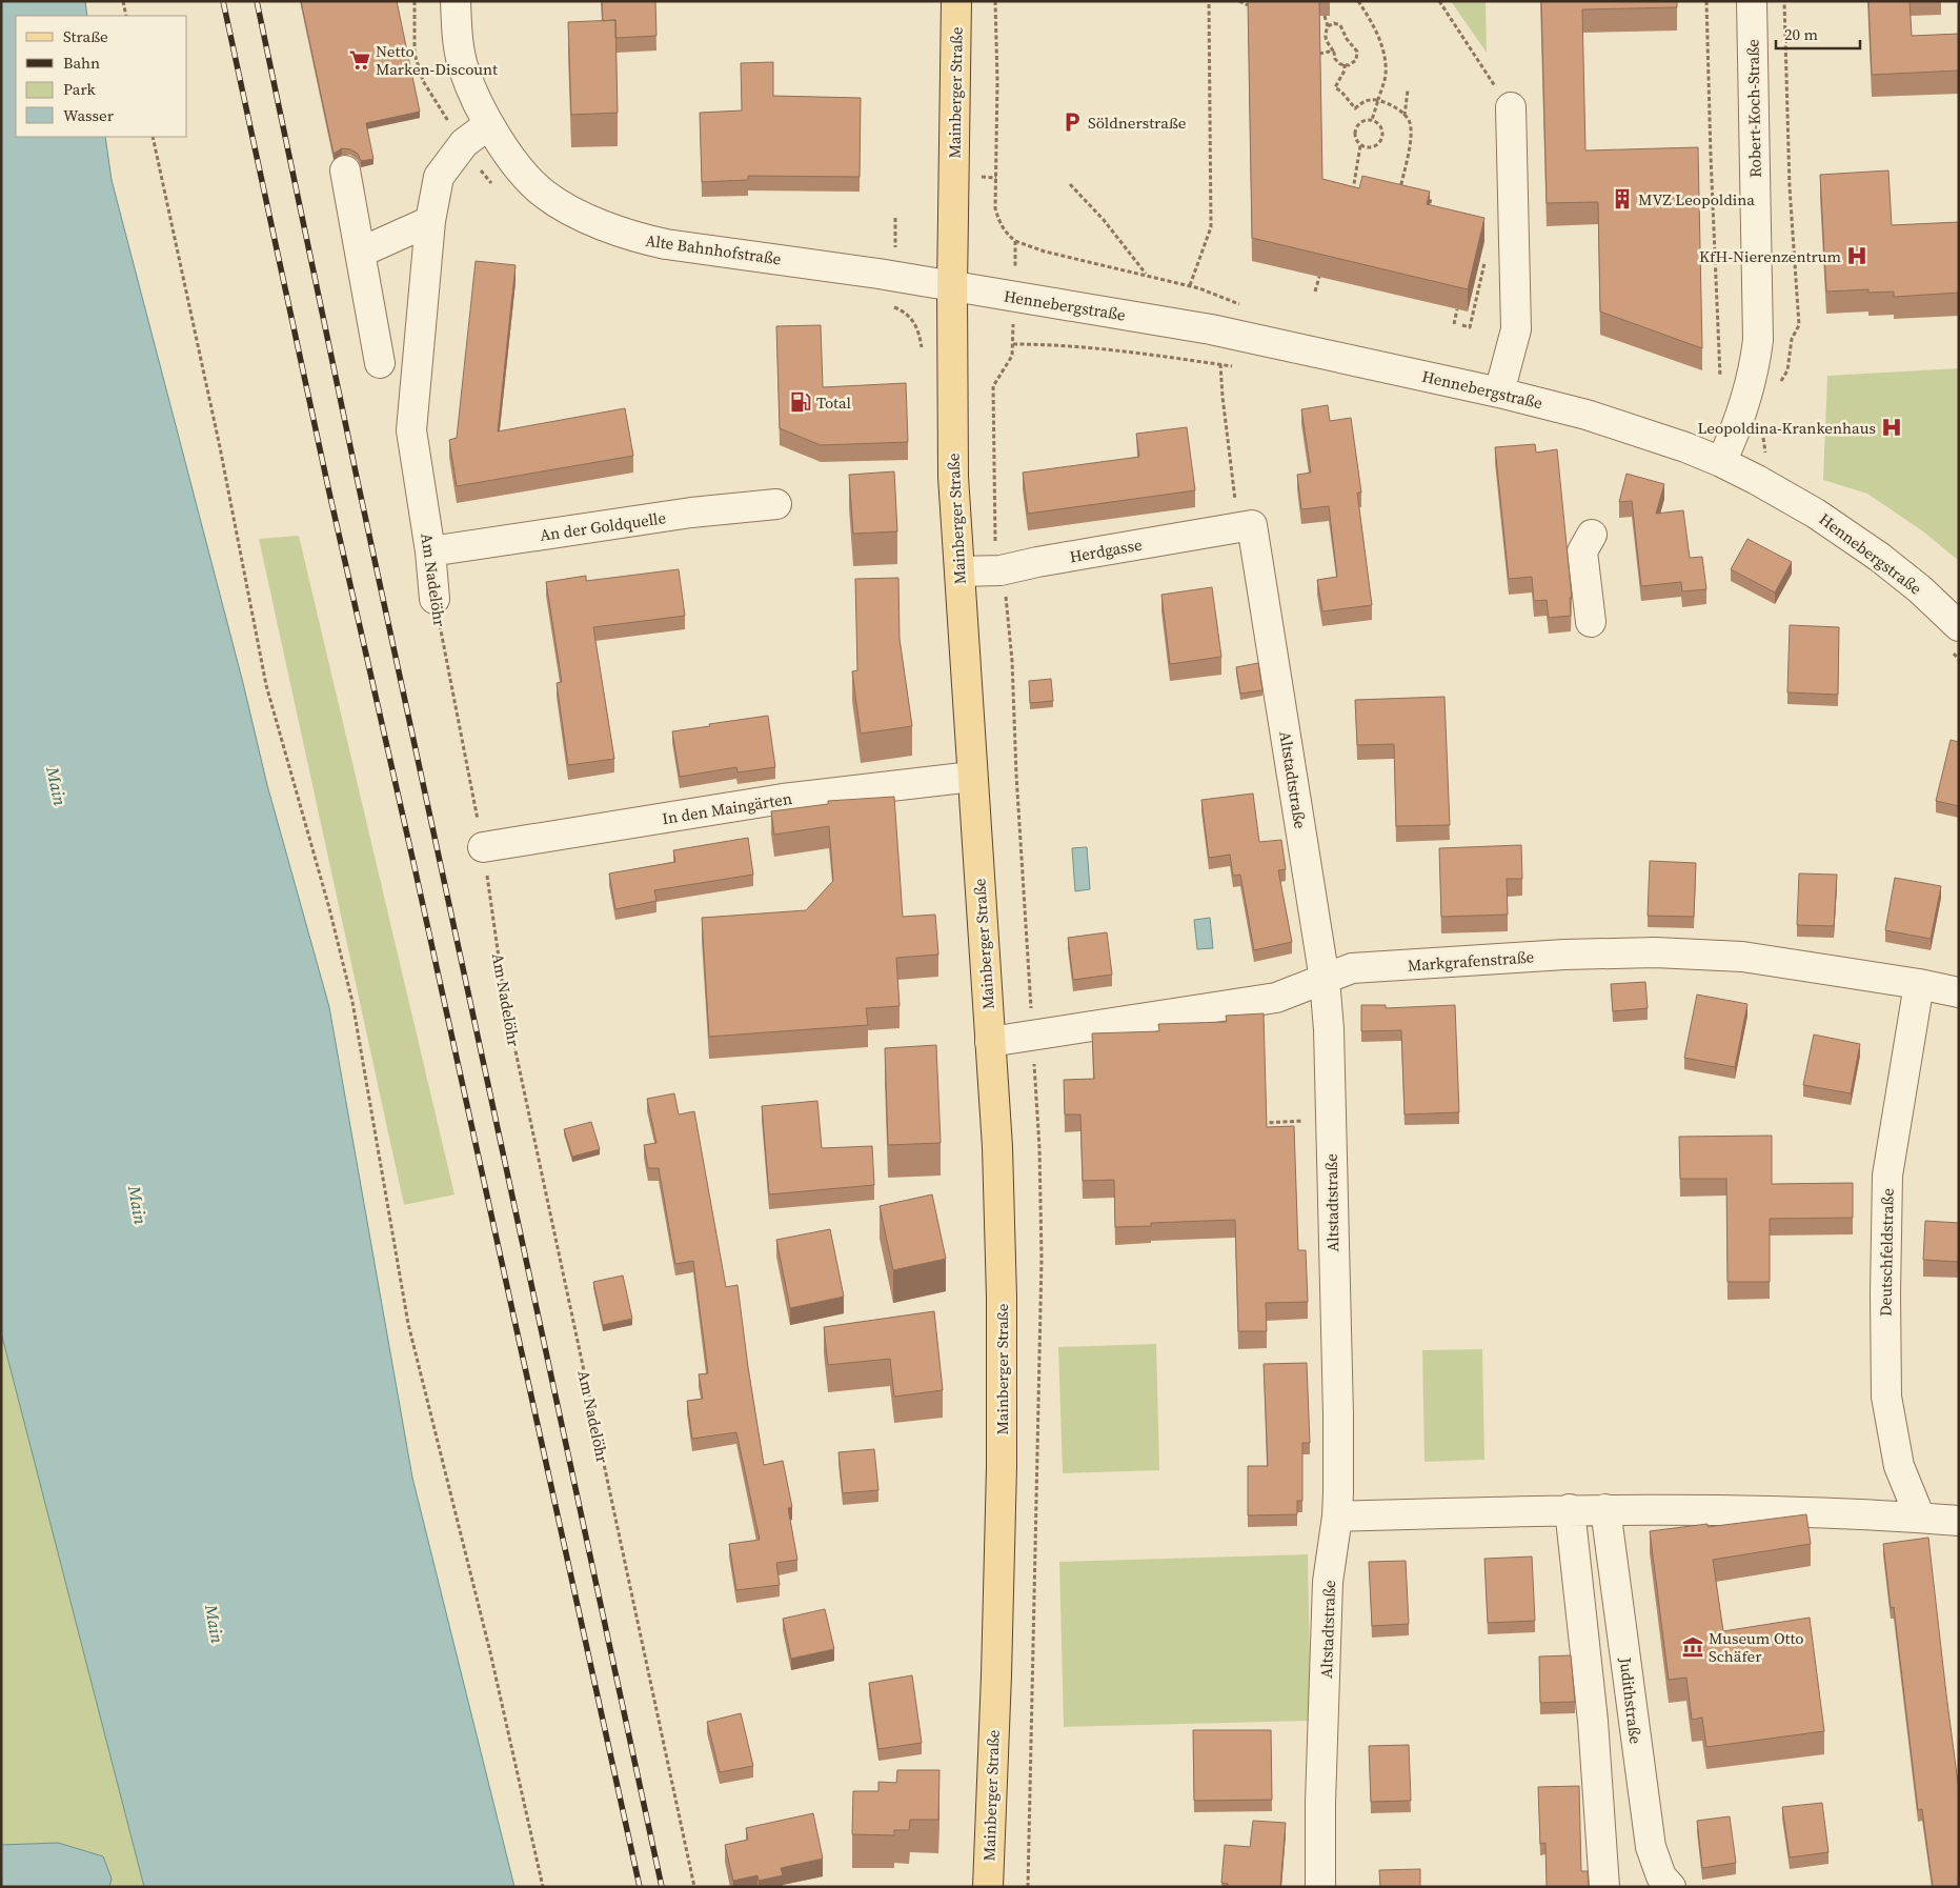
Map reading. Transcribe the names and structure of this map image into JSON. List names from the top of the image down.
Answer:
{
  "streets": {
    "main road": ["Mainberger Straße"],
    "street": [
      "Robert-Koch-Straße",
      "Alte Bahnhofstraße",
      "Hennebergstraße",
      "An der Goldquelle",
      "Herdgasse",
      "Am Nadelöhr",
      "Altstadtstraße",
      "In den Maingärten",
      "Markgrafenstraße",
      "Deutschfeldstraße",
      "Judithstraße"
    ]
  },
  "crossings": [
    ["Mainberger Straße", "Alte Bahnhofstraße"],
    ["Mainberger Straße", "Hennebergstraße"],
    ["Mainberger Straße", "Herdgasse"],
    ["Mainberger Straße", "In den Maingärten"],
    ["Mainberger Straße", "Markgrafenstraße"],
    ["Robert-Koch-Straße", "Hennebergstraße"],
    ["Alte Bahnhofstraße", "Hennebergstraße"],
    ["Alte Bahnhofstraße", "Am Nadelöhr"],
    ["An der Goldquelle", "Am Nadelöhr"],
    ["Herdgasse", "Altstadtstraße"],
    ["Am Nadelöhr", "In den Maingärten"],
    ["Altstadtstraße", "Markgrafenstraße"],
    ["Markgrafenstraße", "Deutschfeldstraße"]
  ],
  "water": ["Main"],
  "places": {
    "supermarket": ["Netto Marken-Discount"],
    "parking": ["Söldnerstraße"],
    "building": ["MVZ Leopoldina"],
    "hospital": ["KfH-Nierenzentrum", "Leopoldina-Krankenhaus"],
    "fuel station": ["Total"],
    "museum": ["Museum Otto Schäfer"]
  },
  "legend": [
    "Straße",
    "Bahn",
    "Park",
    "Wasser"
  ],
  "scale_bar": "20 m"
}
